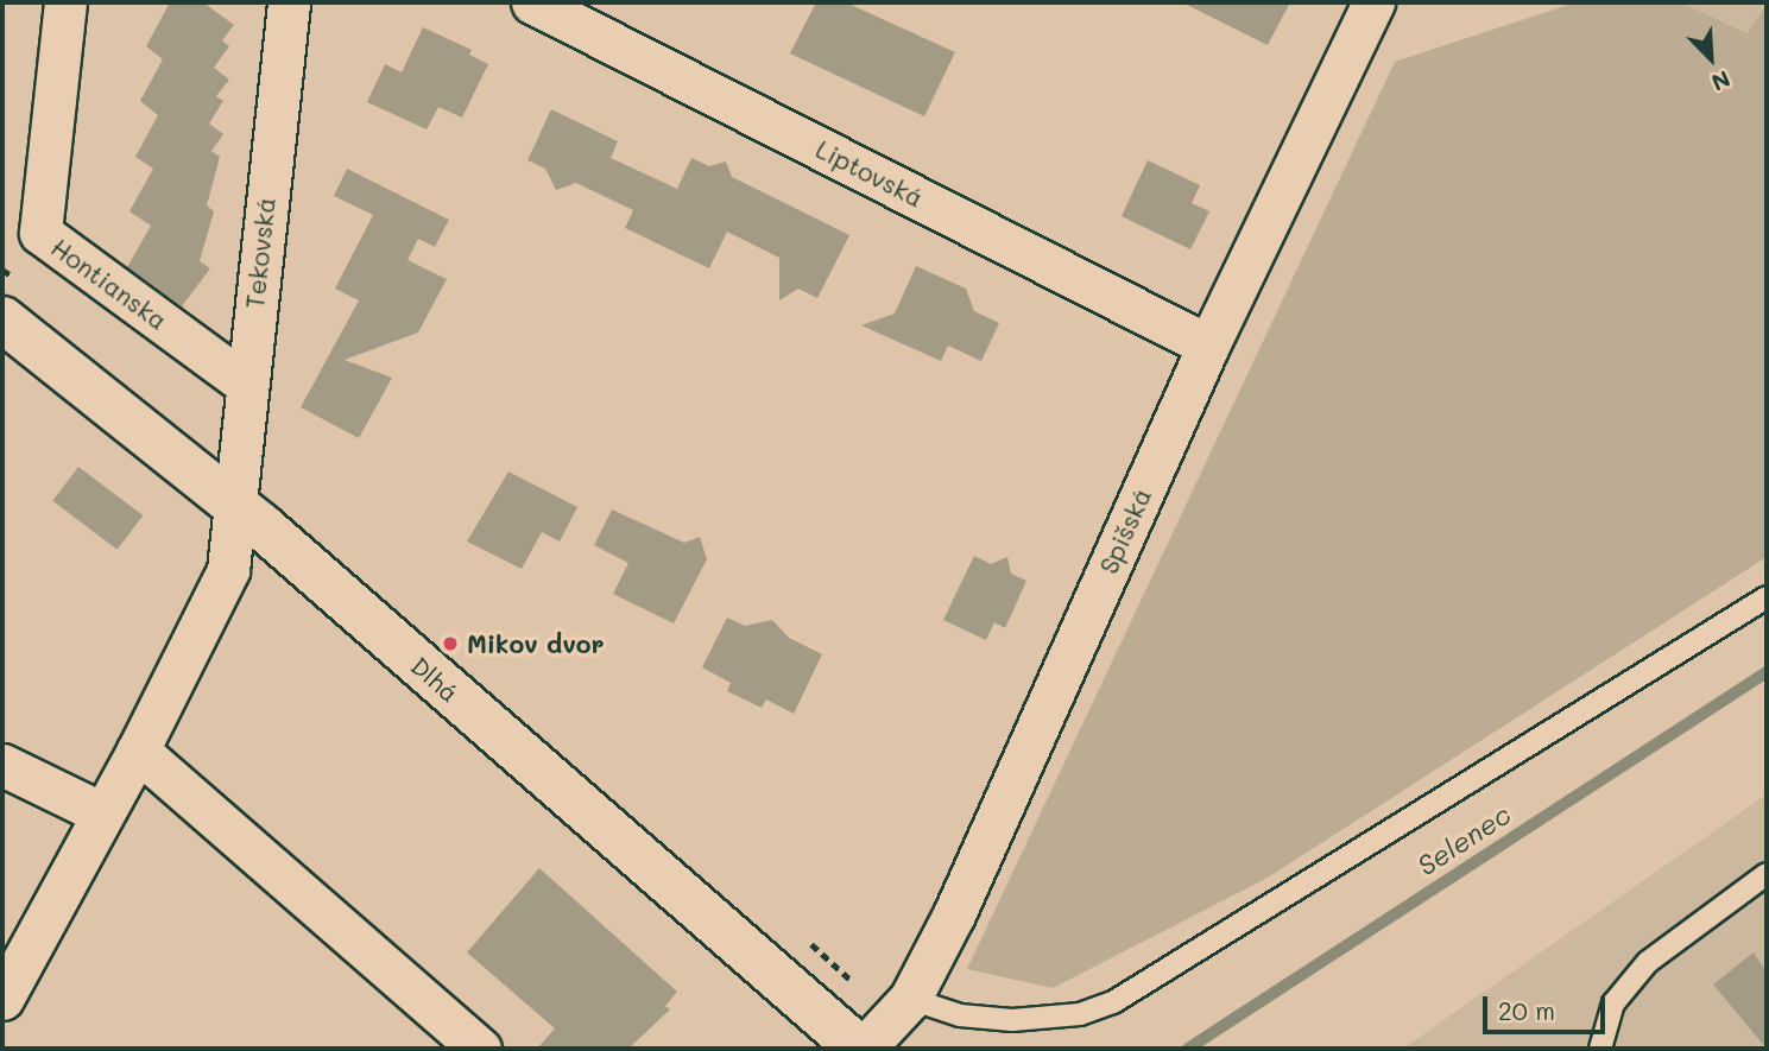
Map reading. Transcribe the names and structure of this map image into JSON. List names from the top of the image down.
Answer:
{
  "streets": {
    "street": [
      "Liptovská",
      "Tekovská",
      "Hontianska",
      "Spišská",
      "Dlhá"
    ]
  },
  "crossings": [
    ["Liptovská", "Spišská"],
    ["Tekovská", "Hontianska"],
    ["Tekovská", "Dlhá"],
    ["Spišská", "Dlhá"]
  ],
  "water": ["Selenec"],
  "places": ["Mikov dvor"],
  "scale_bar": "20 m",
  "north": "bottom right"
}
